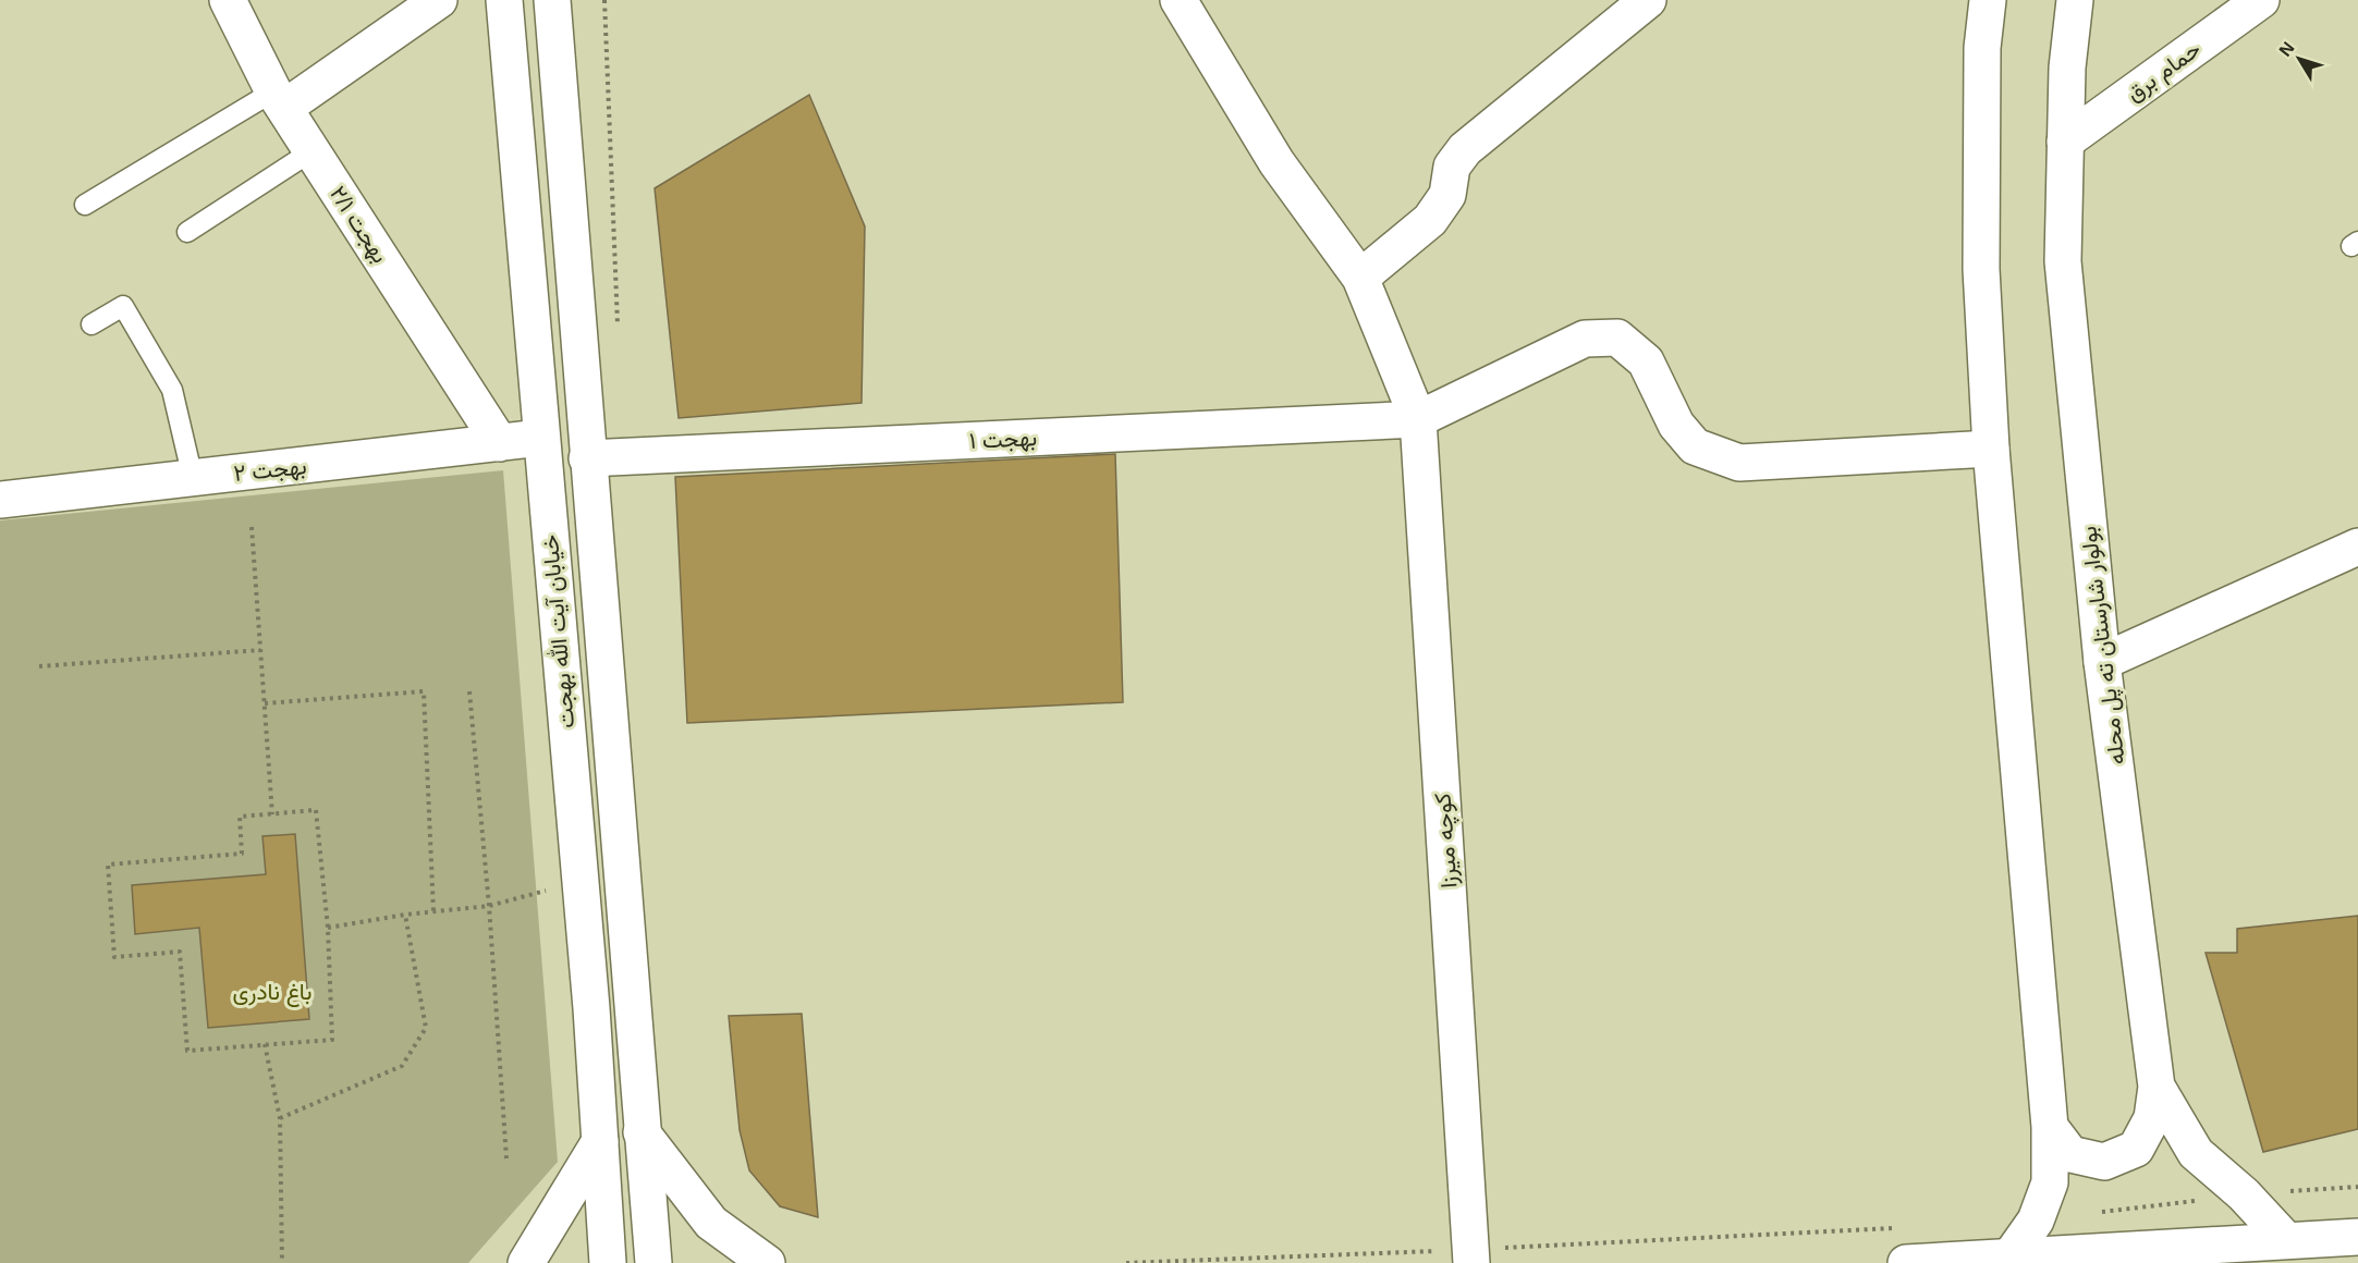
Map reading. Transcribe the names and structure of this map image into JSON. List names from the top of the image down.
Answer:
{
  "streets": {
    "street": [
      "حمام برق",
      "بهجت ۲/۱",
      "بهجت ۱",
      "بهجت ۲",
      "خیابان آیت الله بهجت",
      "بولوار شارستان ته پل محله",
      "کوچه میرزا"
    ]
  },
  "crossings": [
    ["حمام برق", "بولوار شارستان ته پل محله"],
    ["بهجت ۲/۱", "بهجت ۲"],
    ["بهجت ۱", "خیابان آیت الله بهجت"],
    ["بهجت ۱", "کوچه میرزا"],
    ["بهجت ۲", "خیابان آیت الله بهجت"]
  ],
  "parks": ["باغ نادری"],
  "north": "top left"
}
